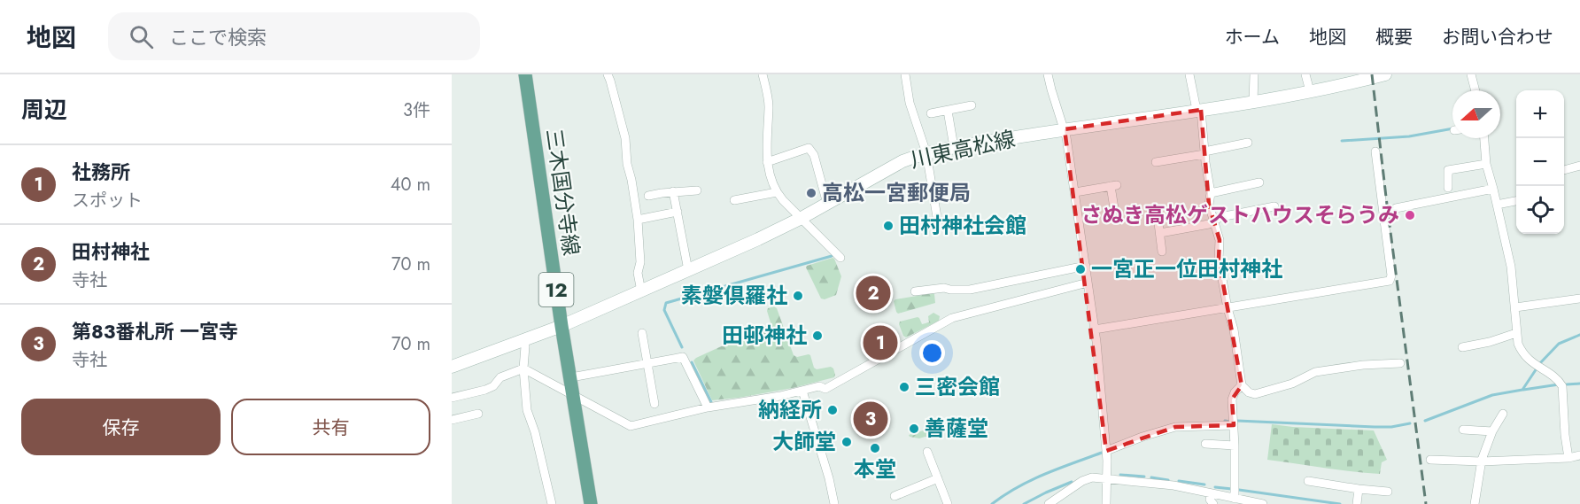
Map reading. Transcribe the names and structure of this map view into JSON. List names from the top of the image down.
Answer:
{
  "streets": {
    "main road": ["川東高松線", "三木国分寺線", "12"]
  },
  "crossings": [
    ["川東高松線", "三木国分寺線"]
  ],
  "places": [
    "高松一宮郵便局",
    "さぬき高松ゲストハウスそらうみ",
    "田村神社会館",
    "一宮正一位田村神社",
    "素媻倶羅社",
    "田邨神社",
    "三密会館",
    "納経所",
    "善薩堂",
    "大師堂",
    "本堂"
  ],
  "north": "left",
  "page": {
    "header": "地図",
    "search": "ここで検索",
    "nav": [
      "ホーム",
      "地図",
      "概要",
      "お問い合わせ"
    ],
    "heading": ["周辺", "3件"],
    "map_buttons": ["+", "−"],
    "list": [
      {
        "mark": "1",
        "name": "社務所",
        "note": "スポット",
        "value": "40 m"
      },
      {
        "mark": "2",
        "name": "田村神社",
        "note": "寺社",
        "value": "70 m"
      },
      {
        "mark": "3",
        "name": "第83番札所 一宮寺",
        "note": "寺社",
        "value": "70 m"
      }
    ],
    "pins": ["2", "1", "3"],
    "buttons": ["保存", "共有"]
  }
}
